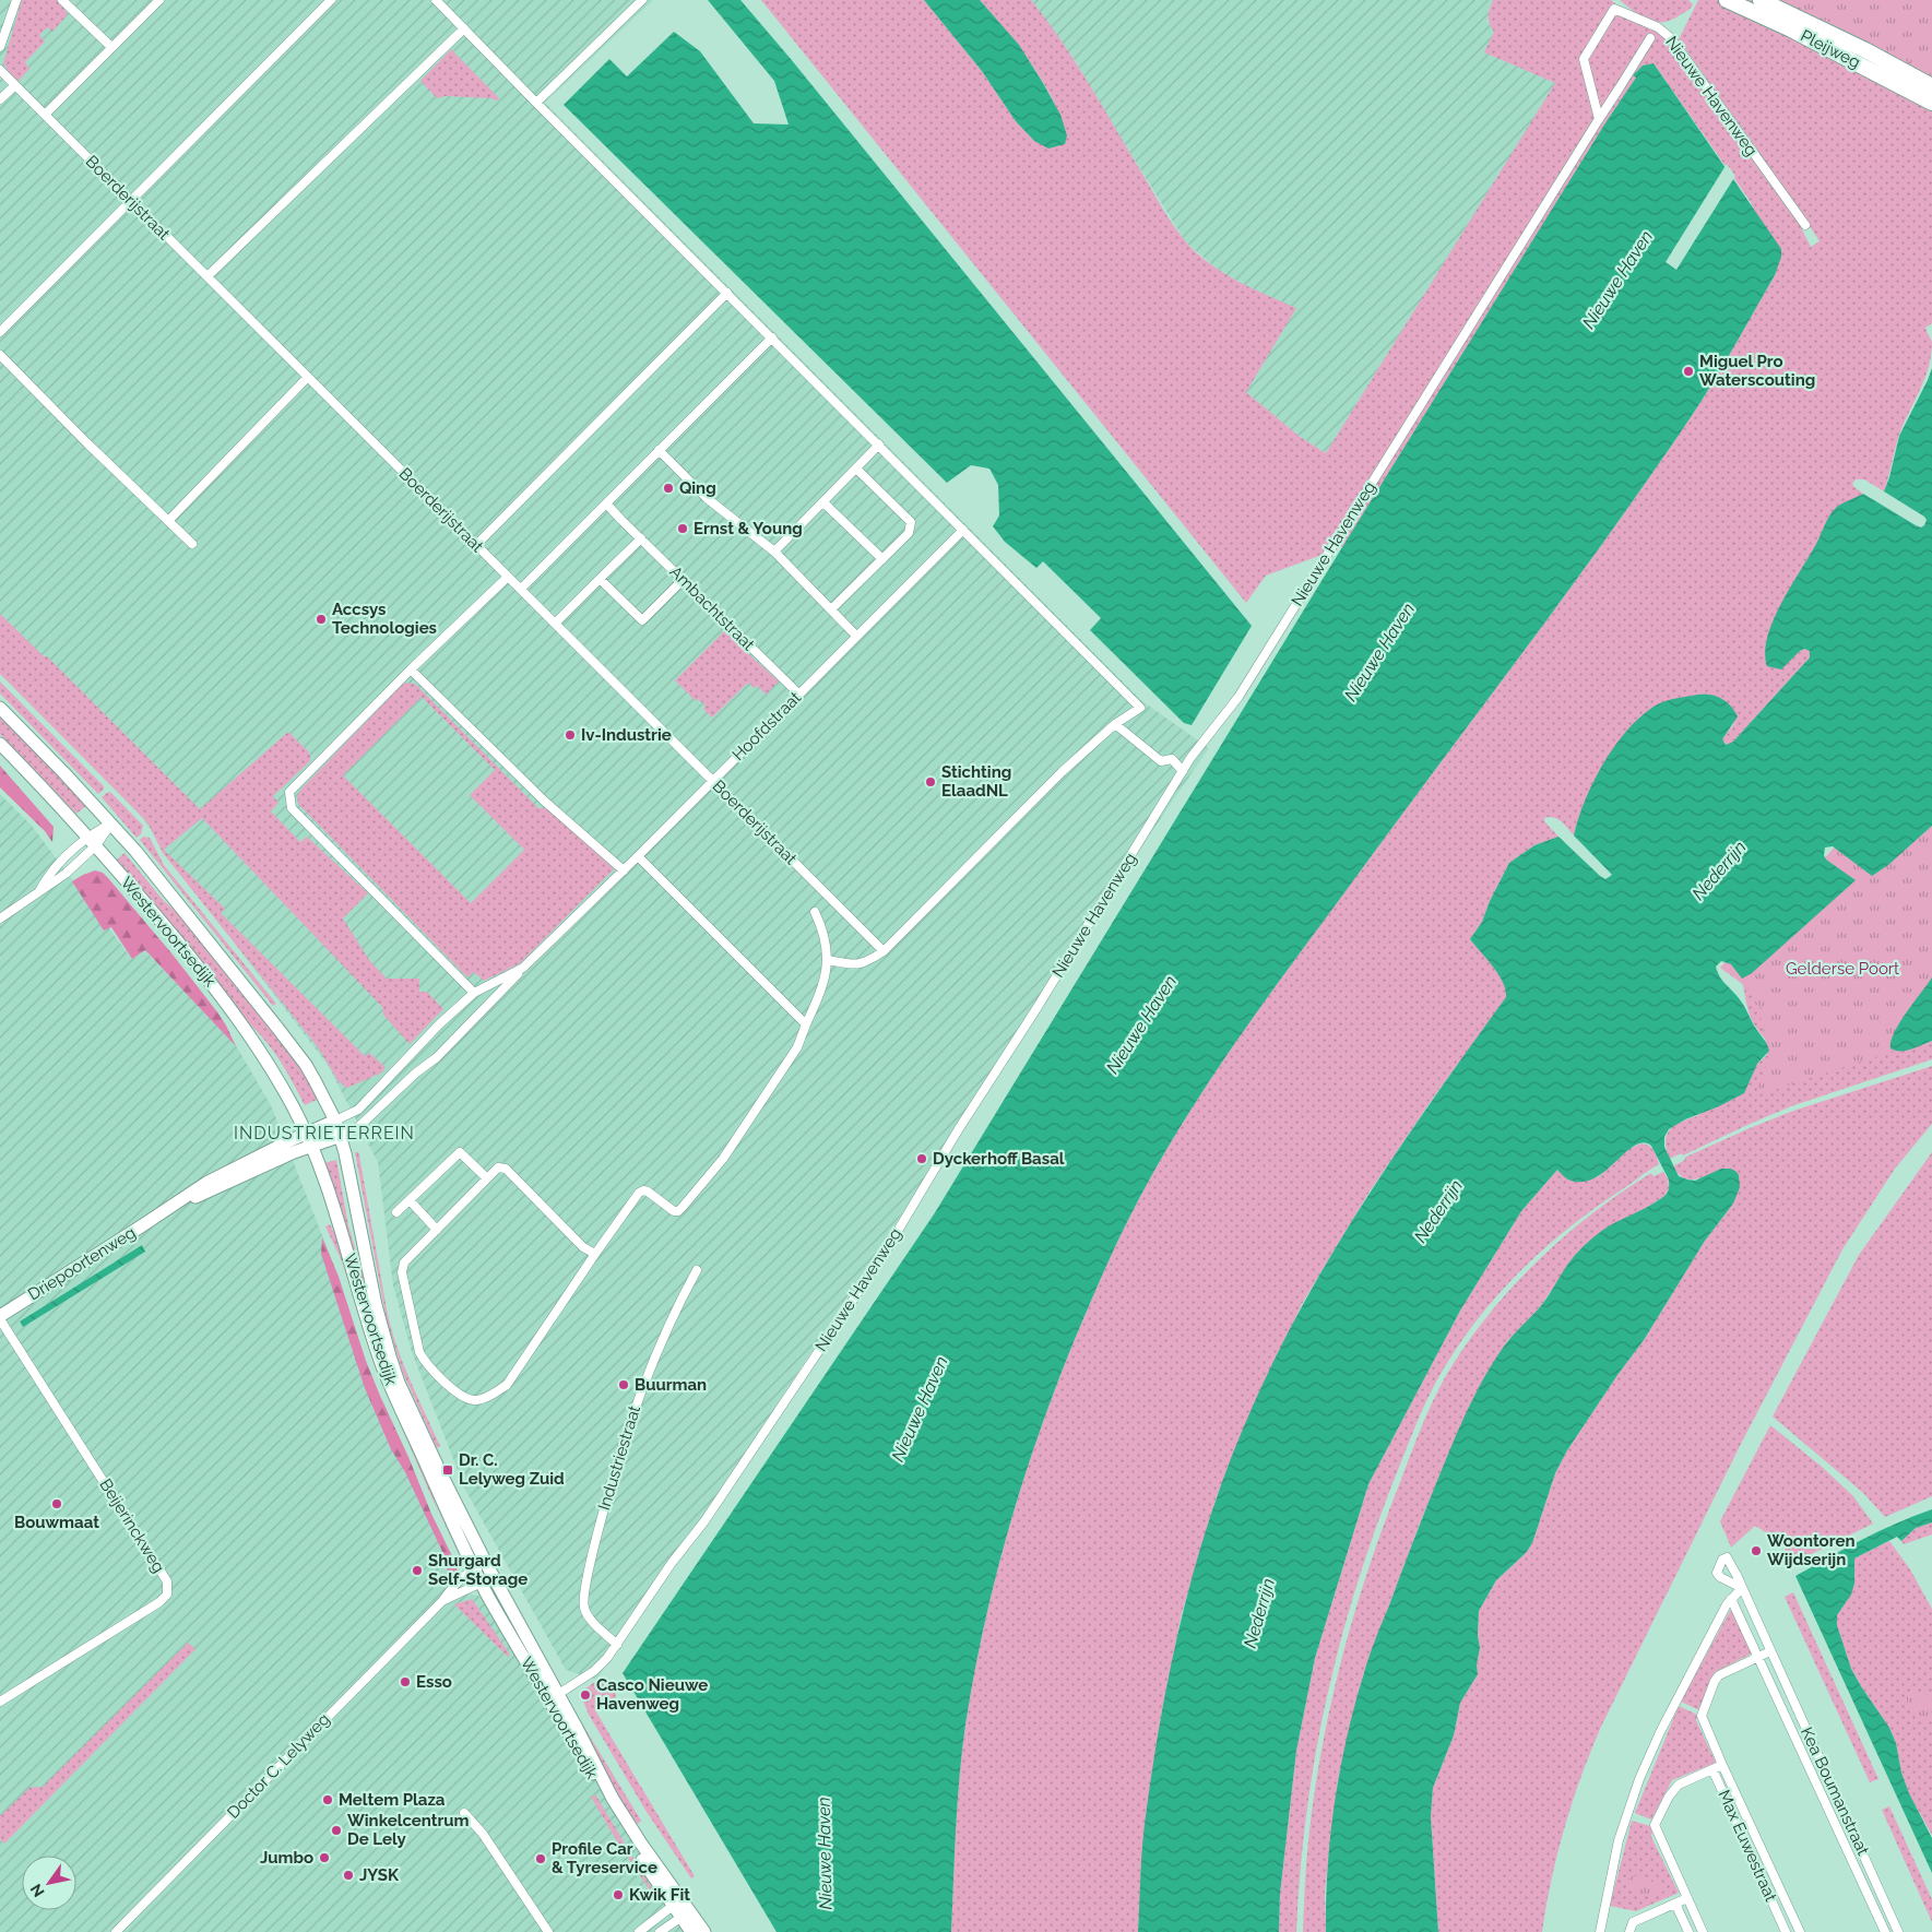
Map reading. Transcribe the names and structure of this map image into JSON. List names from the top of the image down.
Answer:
{
  "streets": {
    "highway": ["Pleijweg"],
    "main road": ["Westervoortsedijk", "Driepoortenweg"],
    "street": [
      "Nieuwe Havenweg",
      "Boerderijstraat",
      "Ambachtstraat",
      "Hoofdstraat",
      "Industriestraat",
      "Beijerinckweg",
      "Doctor C. Lelyweg",
      "Kea Boumanstraat",
      "Max Euwestraat"
    ]
  },
  "crossings": [
    ["Nieuwe Havenweg", "Westervoortsedijk"],
    ["Nieuwe Havenweg", "Industriestraat"],
    ["Boerderijstraat", "Hoofdstraat"],
    ["Ambachtstraat", "Hoofdstraat"],
    ["Westervoortsedijk", "Driepoortenweg"],
    ["Westervoortsedijk", "Doctor C. Lelyweg"],
    ["Driepoortenweg", "Beijerinckweg"],
    ["Kea Boumanstraat", "Max Euwestraat"]
  ],
  "districts": ["INDUSTRIETERREIN"],
  "water": ["Nieuwe Haven", "Nederrijn"],
  "parks": ["Gelderse Poort"],
  "places": {
    "other": [
      "Miguel Pro Waterscouting",
      "Qing",
      "Ernst & Young",
      "Accsys Technologies",
      "Iv-Industrie",
      "Stichting ElaadNL",
      "Dyckerhoff Basal",
      "Buurman",
      "Bouwmaat",
      "Woontoren Wijdserijn",
      "Shurgard Self-Storage",
      "Esso",
      "Casco Nieuwe Havenweg",
      "Meltem Plaza",
      "Winkelcentrum De Lely",
      "Jumbo",
      "Profile Car & Tyreservice",
      "JYSK",
      "Kwik Fit"
    ],
    "transit": ["Dr. C. Lelyweg Zuid"]
  },
  "north": "bottom left"
}
